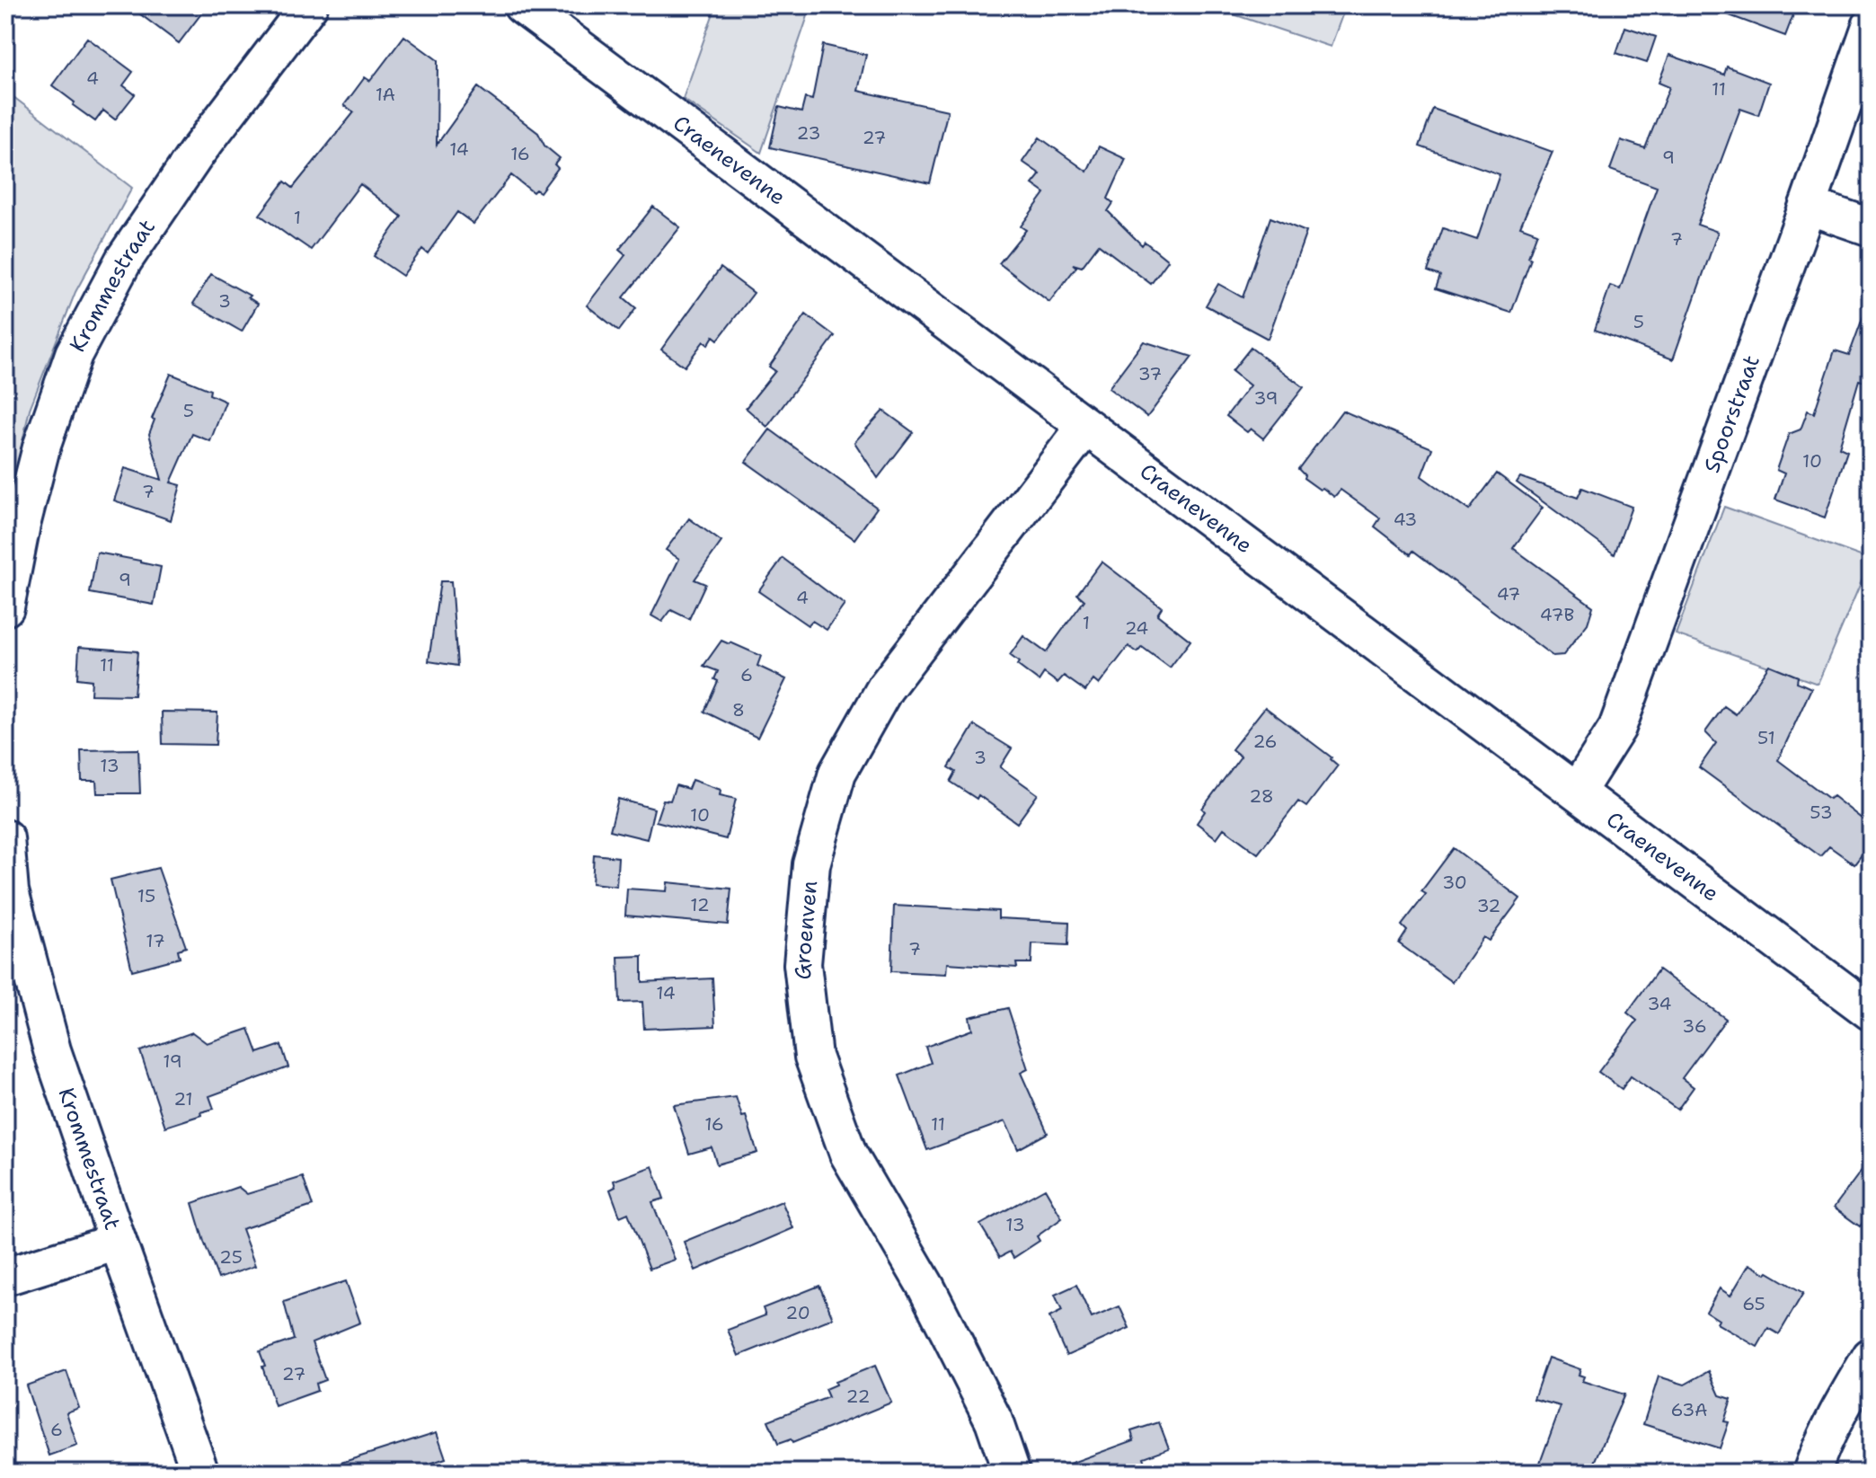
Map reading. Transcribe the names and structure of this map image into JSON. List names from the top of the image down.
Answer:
{
  "streets": {
    "street": [
      "Craenevenne",
      "Krommestraat",
      "Spoorstraat",
      "Groenven"
    ]
  },
  "crossings": [
    ["Craenevenne", "Spoorstraat"],
    ["Craenevenne", "Groenven"]
  ],
  "house_numbers": [
    "4",
    "11",
    "1A",
    "23",
    "27",
    "14",
    "16",
    "9",
    "1",
    "7",
    "3",
    "5",
    "37",
    "39",
    "5",
    "10",
    "7",
    "43",
    "9",
    "47",
    "4",
    "47B",
    "1",
    "24",
    "11",
    "6",
    "8",
    "51",
    "26",
    "3",
    "13",
    "28",
    "53",
    "10",
    "30",
    "15",
    "12",
    "32",
    "17",
    "7",
    "14",
    "34",
    "36",
    "19",
    "21",
    "16",
    "11",
    "13",
    "25",
    "65",
    "20",
    "27",
    "22",
    "63A",
    "6"
  ]
}
